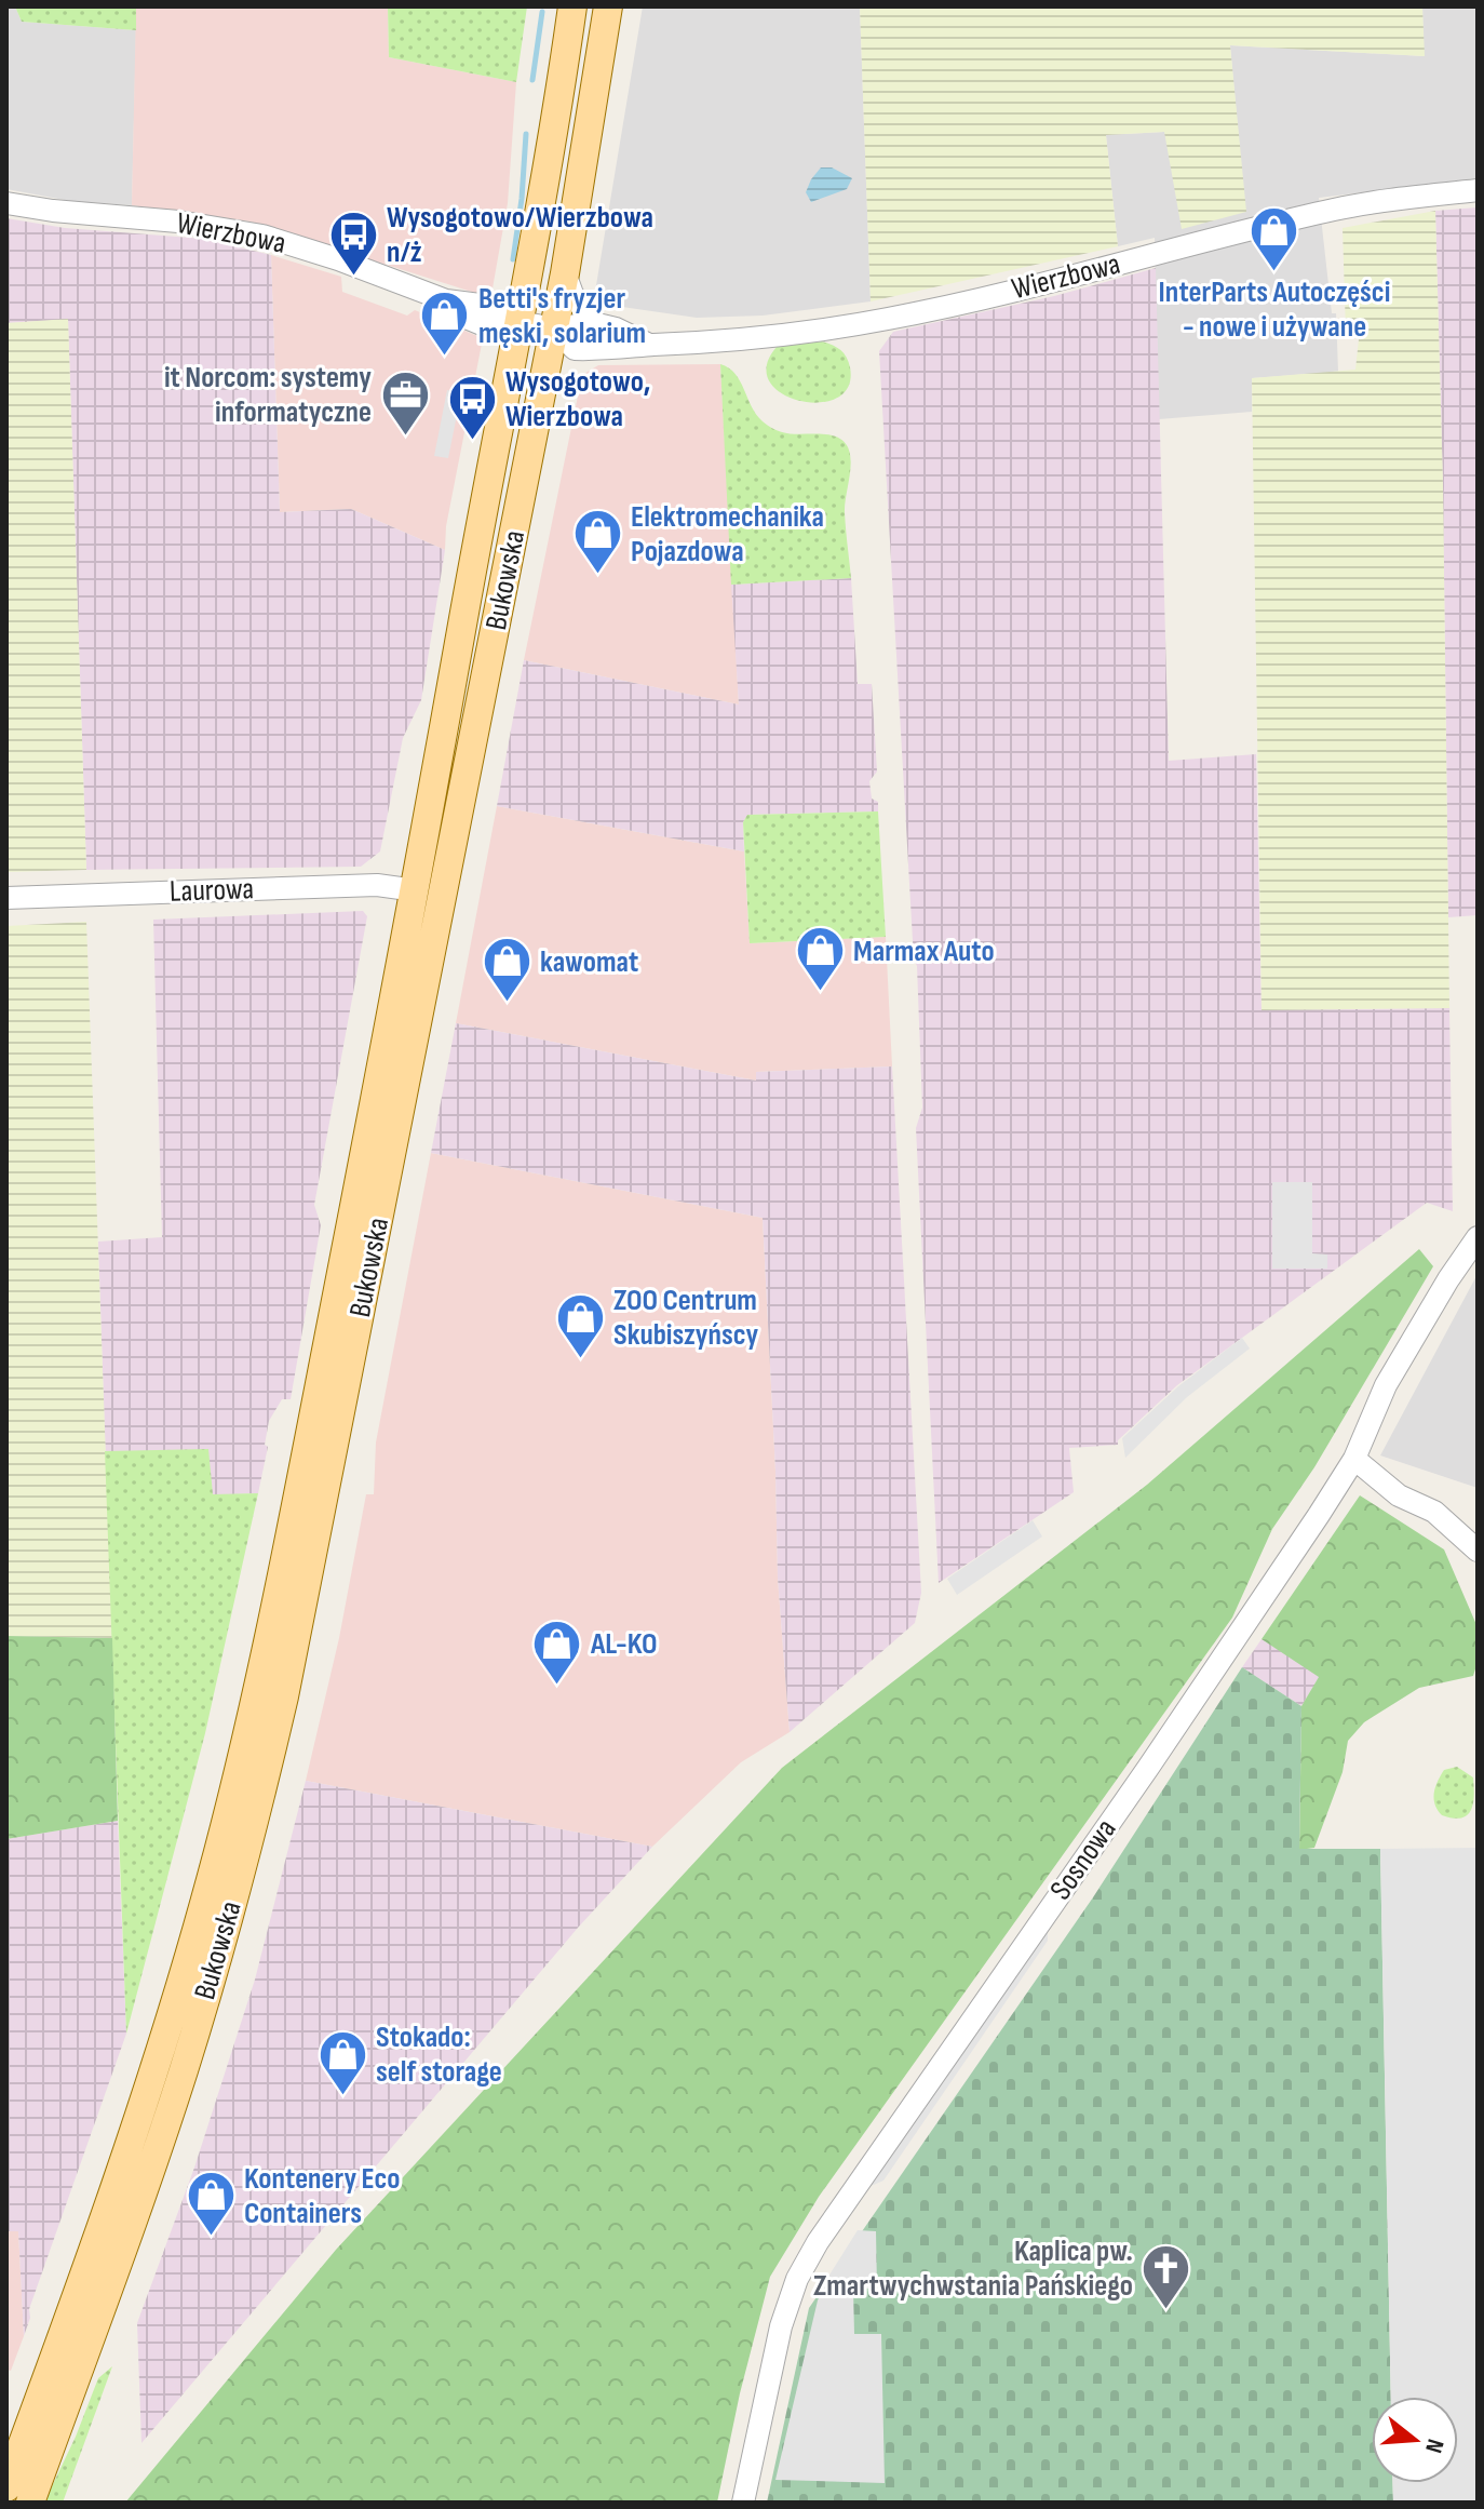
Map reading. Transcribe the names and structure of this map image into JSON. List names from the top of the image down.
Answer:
{
  "streets": {
    "main road": ["Bukowska"],
    "street": ["Wierzbowa", "Laurowa", "Sosnowa"]
  },
  "crossings": [
    ["Wierzbowa", "Bukowska"],
    ["Bukowska", "Laurowa"]
  ],
  "places": {
    "shop": [
      "InterParts Autoczęści - nowe i używane",
      "Betti's fryzjer męski, solarium",
      "Elektromechanika Pojazdowa",
      "Marmax Auto",
      "kawomat",
      "ZOO Centrum Skubiszyńscy",
      "AL-KO",
      "Stokado: self storage",
      "Kontenery Eco Containers"
    ],
    "bus stop": ["Wysogotowo/Wierzbowa n/ż", "Wysogotowo, Wierzbowa"],
    "office": ["it Norcom: systemy informatyczne"],
    "church": ["Kaplica pw. Zmartwychwstania Pańskiego"]
  },
  "north": "right"
}
